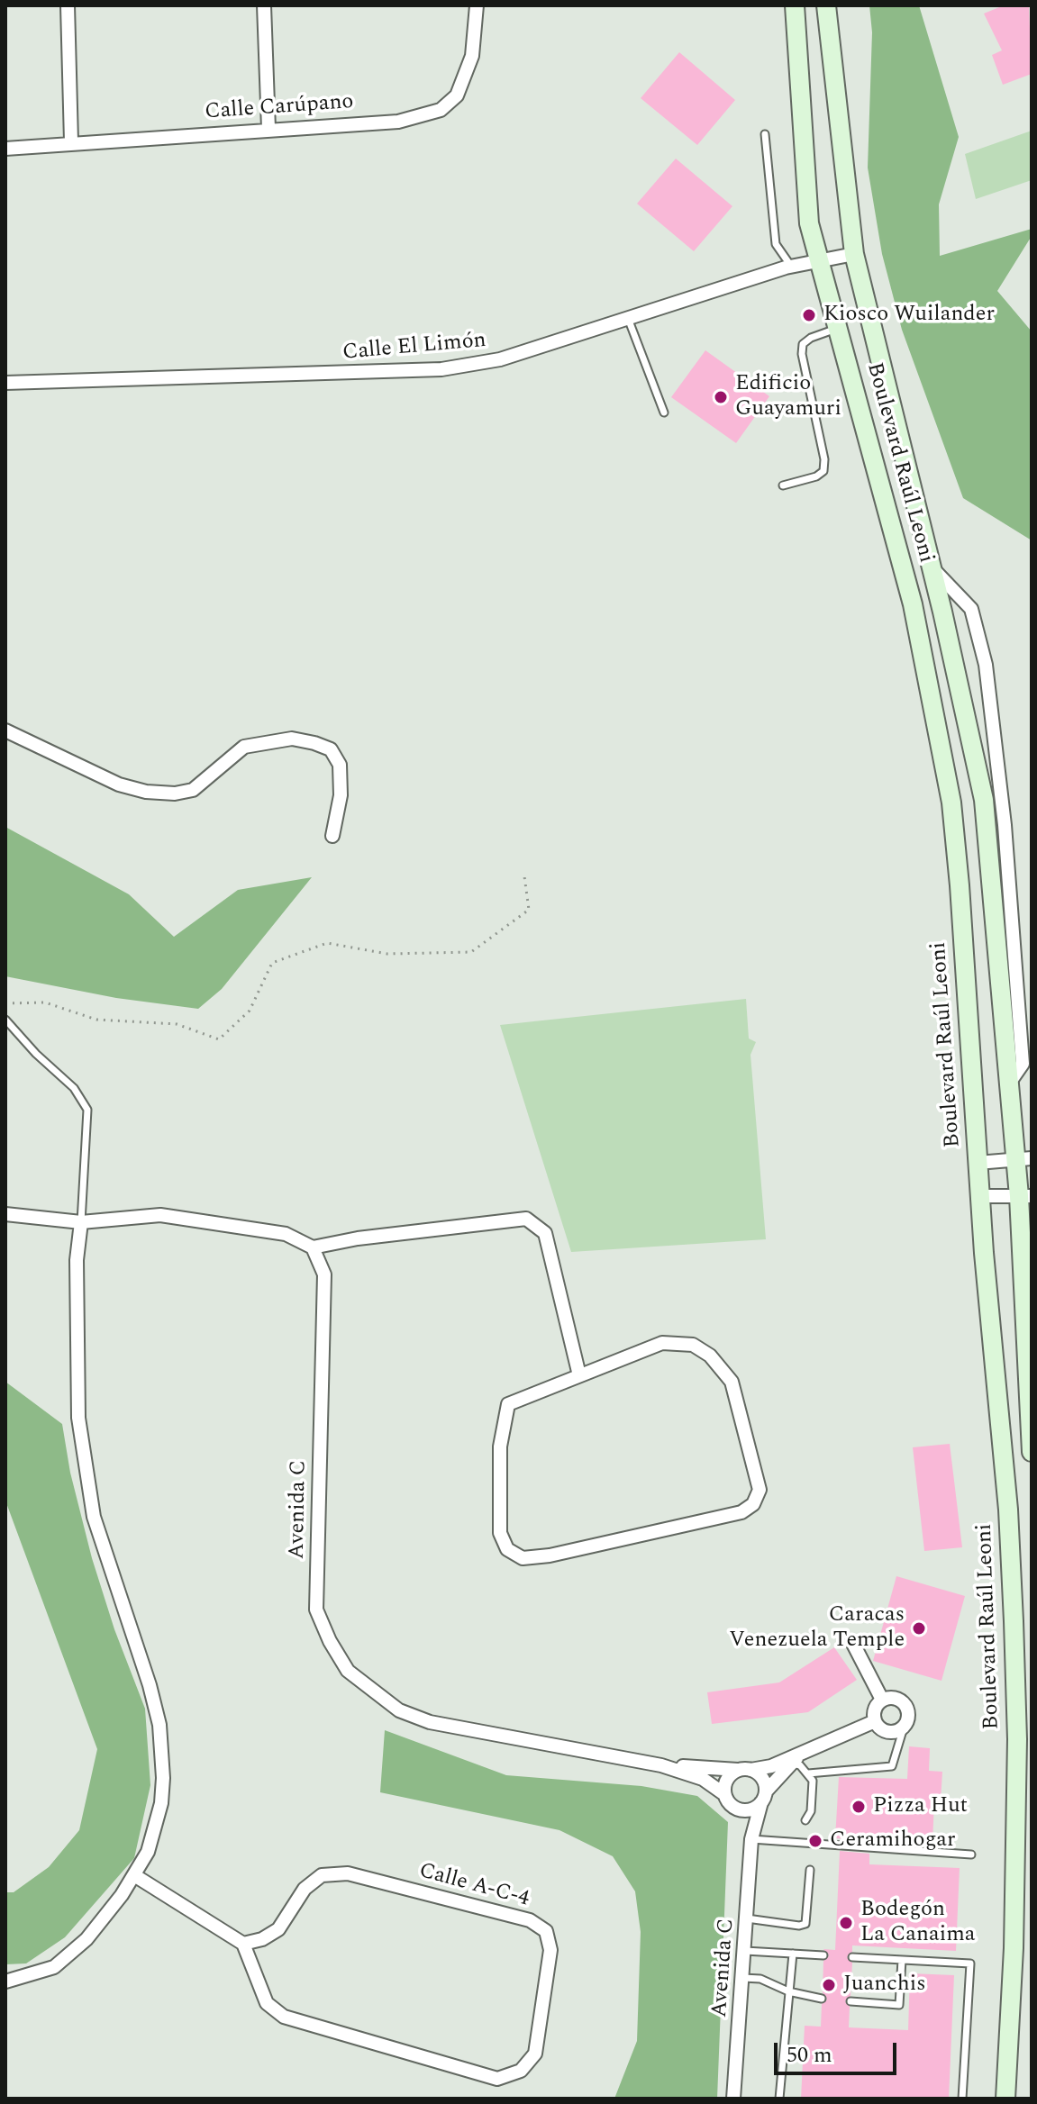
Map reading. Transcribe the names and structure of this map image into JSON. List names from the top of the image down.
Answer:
{
  "streets": {
    "main road": ["Boulevard Raúl Leoni"],
    "street": [
      "Calle Carúpano",
      "Calle El Limón",
      "Avenida C",
      "Calle A-C-4"
    ]
  },
  "crossings": [
    ["Calle El Limón", "Boulevard Raúl Leoni"]
  ],
  "places": [
    "Kiosco Wuilander",
    "Edificio Guayamuri",
    "Caracas Venezuela Temple",
    "Pizza Hut",
    "Ceramihogar",
    "Bodegón La Canaima",
    "Juanchis"
  ],
  "scale_bar": "50 m"
}
